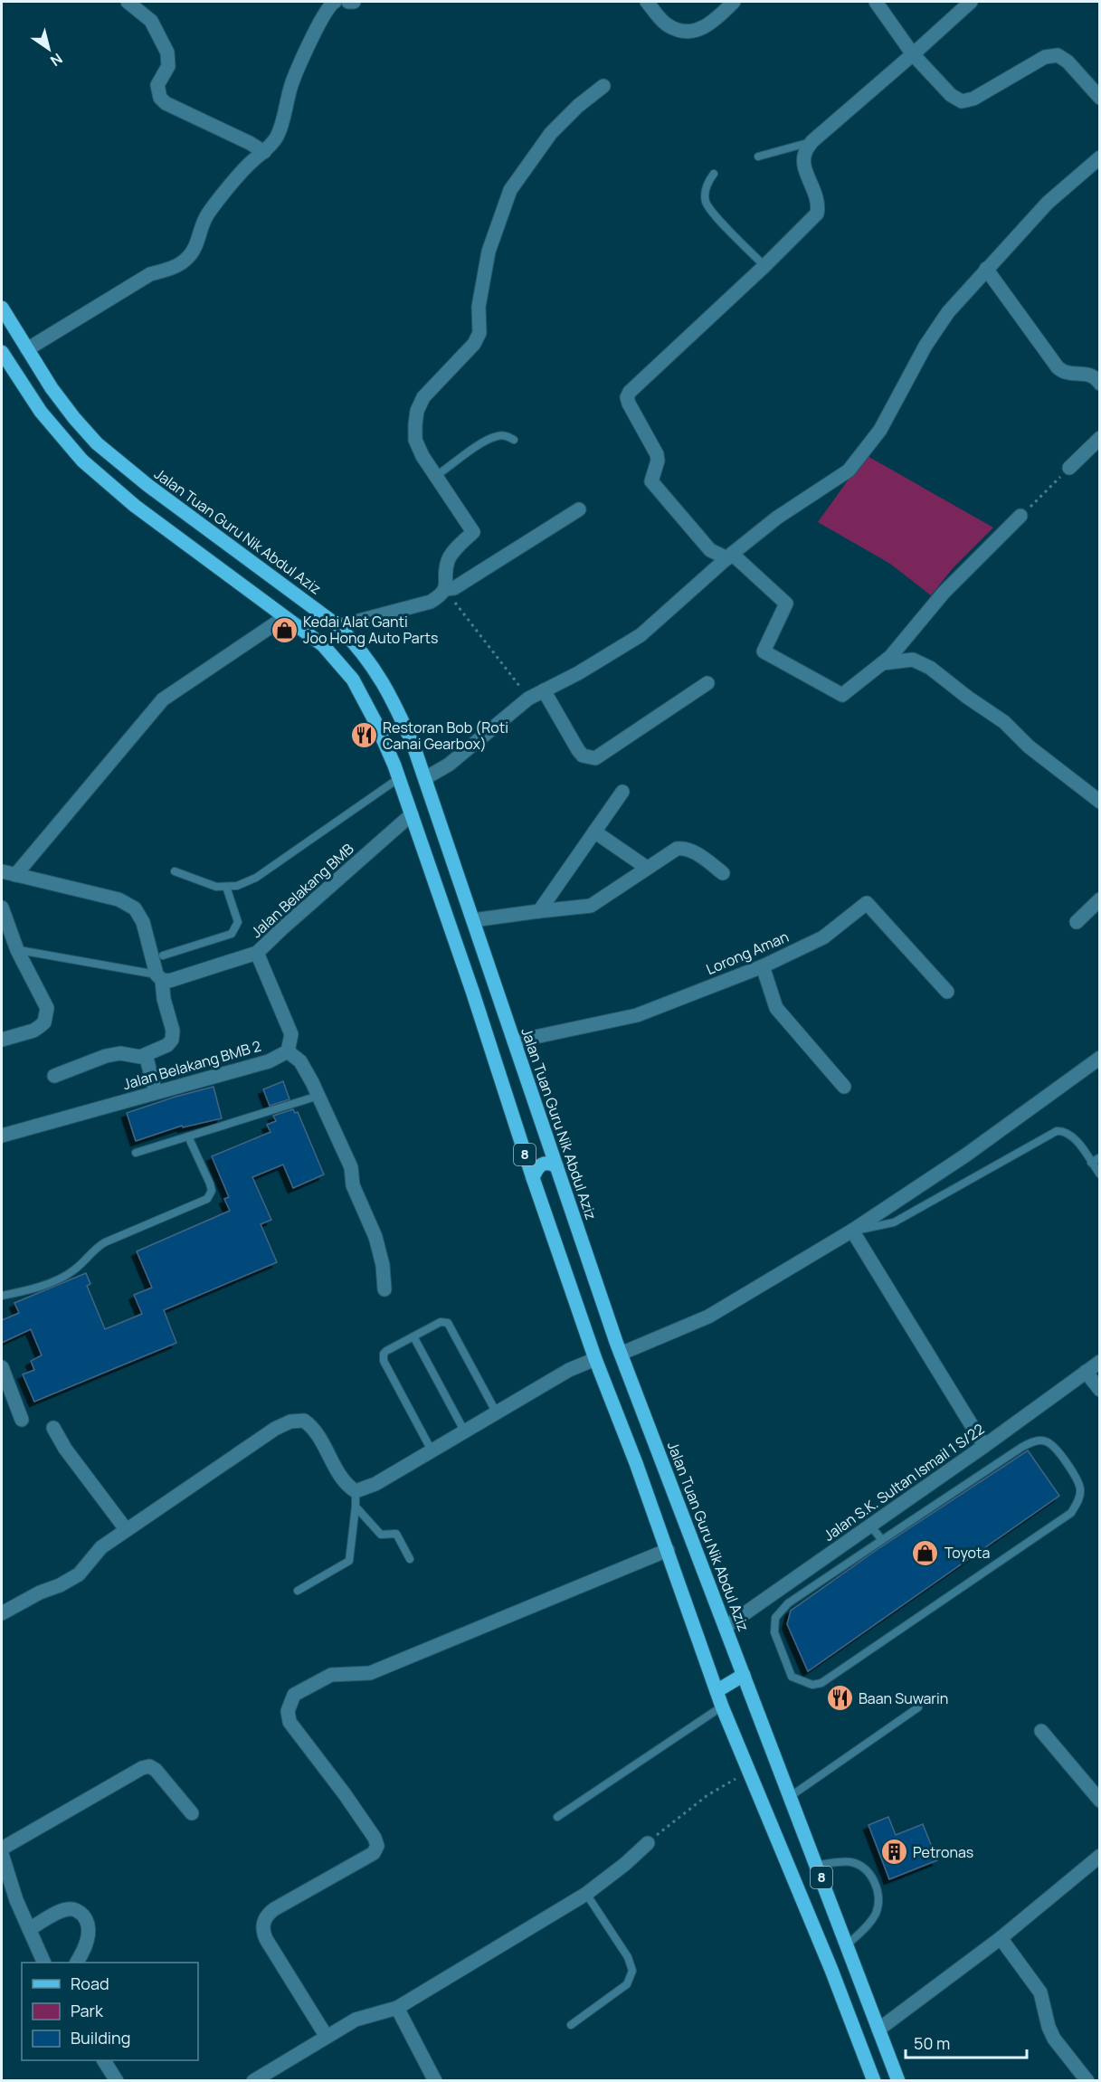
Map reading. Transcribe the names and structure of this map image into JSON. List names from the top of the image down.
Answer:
{
  "streets": {
    "main road": ["Jalan Tuan Guru Nik Abdul Aziz", "8"],
    "street": [
      "Jalan Belakang BMB",
      "Lorong Aman",
      "Jalan Belakang BMB 2",
      "Jalan S.K. Sultan Ismail 1 S/22"
    ]
  },
  "crossings": [
    ["Jalan Tuan Guru Nik Abdul Aziz", "Lorong Aman"],
    ["Jalan Tuan Guru Nik Abdul Aziz", "Jalan S.K. Sultan Ismail 1 S/22"],
    ["Jalan Belakang BMB", "8"]
  ],
  "places": {
    "shop": ["Kedai Alat Ganti Joo Hong Auto Parts", "Toyota"],
    "restaurant": ["Restoran Bob (Roti Canai Gearbox)", "Baan Suwarin"],
    "building": ["Petronas"]
  },
  "legend": ["Road", "Park", "Building"],
  "scale_bar": "50 m",
  "north": "bottom right"
}
